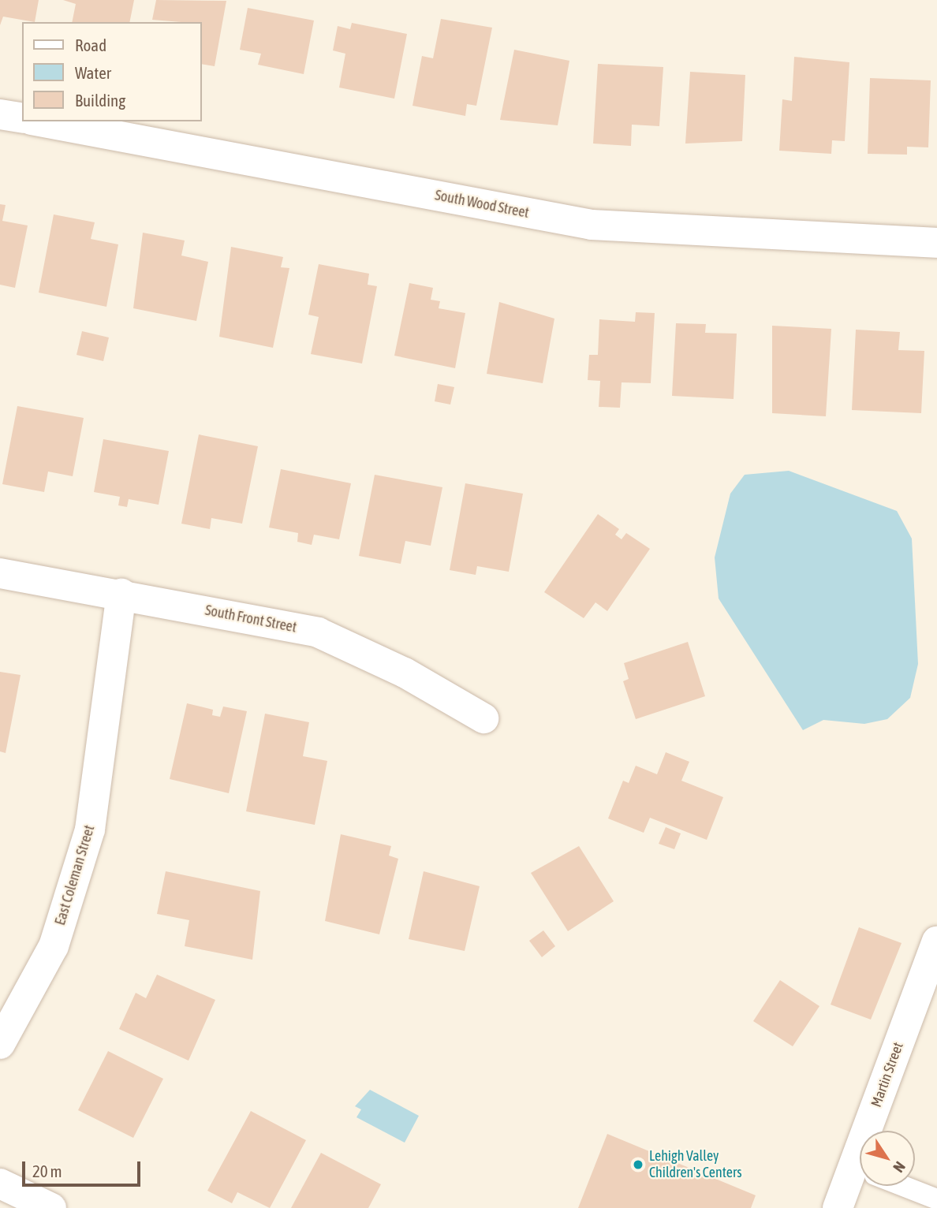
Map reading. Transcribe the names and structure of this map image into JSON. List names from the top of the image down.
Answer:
{
  "streets": {
    "street": [
      "South Wood Street",
      "South Front Street",
      "East Coleman Street",
      "Martin Street"
    ]
  },
  "crossings": [
    ["South Front Street", "East Coleman Street"]
  ],
  "places": ["Lehigh Valley Children's Centers"],
  "legend": ["Road", "Water", "Building"],
  "scale_bar": "20 m",
  "north": "bottom right"
}
